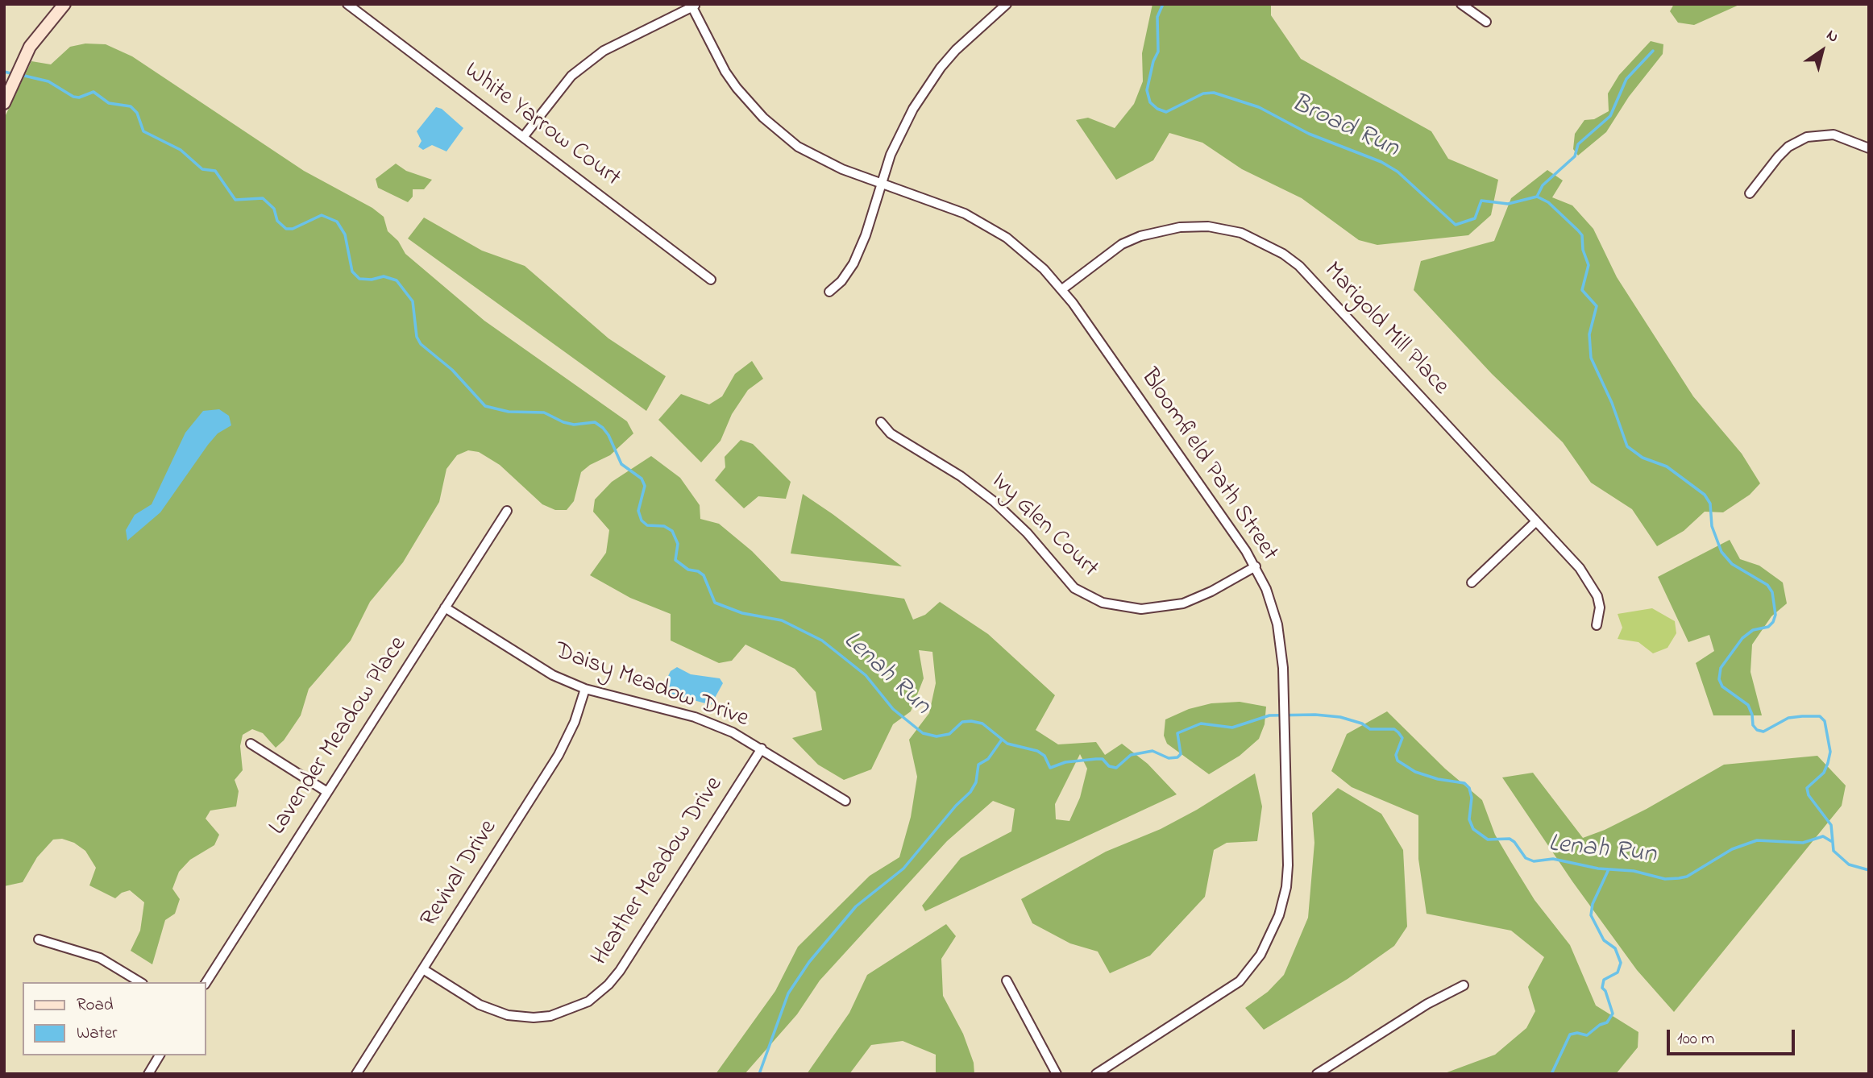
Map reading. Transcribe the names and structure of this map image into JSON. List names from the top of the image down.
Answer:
{
  "streets": {
    "street": [
      "White Yarrow Court",
      "Marigold Mill Place",
      "Bloomfield Path Street",
      "Ivy Glen Court",
      "Daisy Meadow Drive",
      "Lavender Meadow Place",
      "Heather Meadow Drive",
      "Revival Drive"
    ]
  },
  "crossings": [
    ["Marigold Mill Place", "Bloomfield Path Street"],
    ["Bloomfield Path Street", "Ivy Glen Court"],
    ["Daisy Meadow Drive", "Lavender Meadow Place"],
    ["Daisy Meadow Drive", "Heather Meadow Drive"],
    ["Daisy Meadow Drive", "Revival Drive"],
    ["Heather Meadow Drive", "Revival Drive"]
  ],
  "water": ["Broad Run", "Lenah Run"],
  "legend": ["Road", "Water"],
  "scale_bar": "100 m",
  "north": "top right"
}
